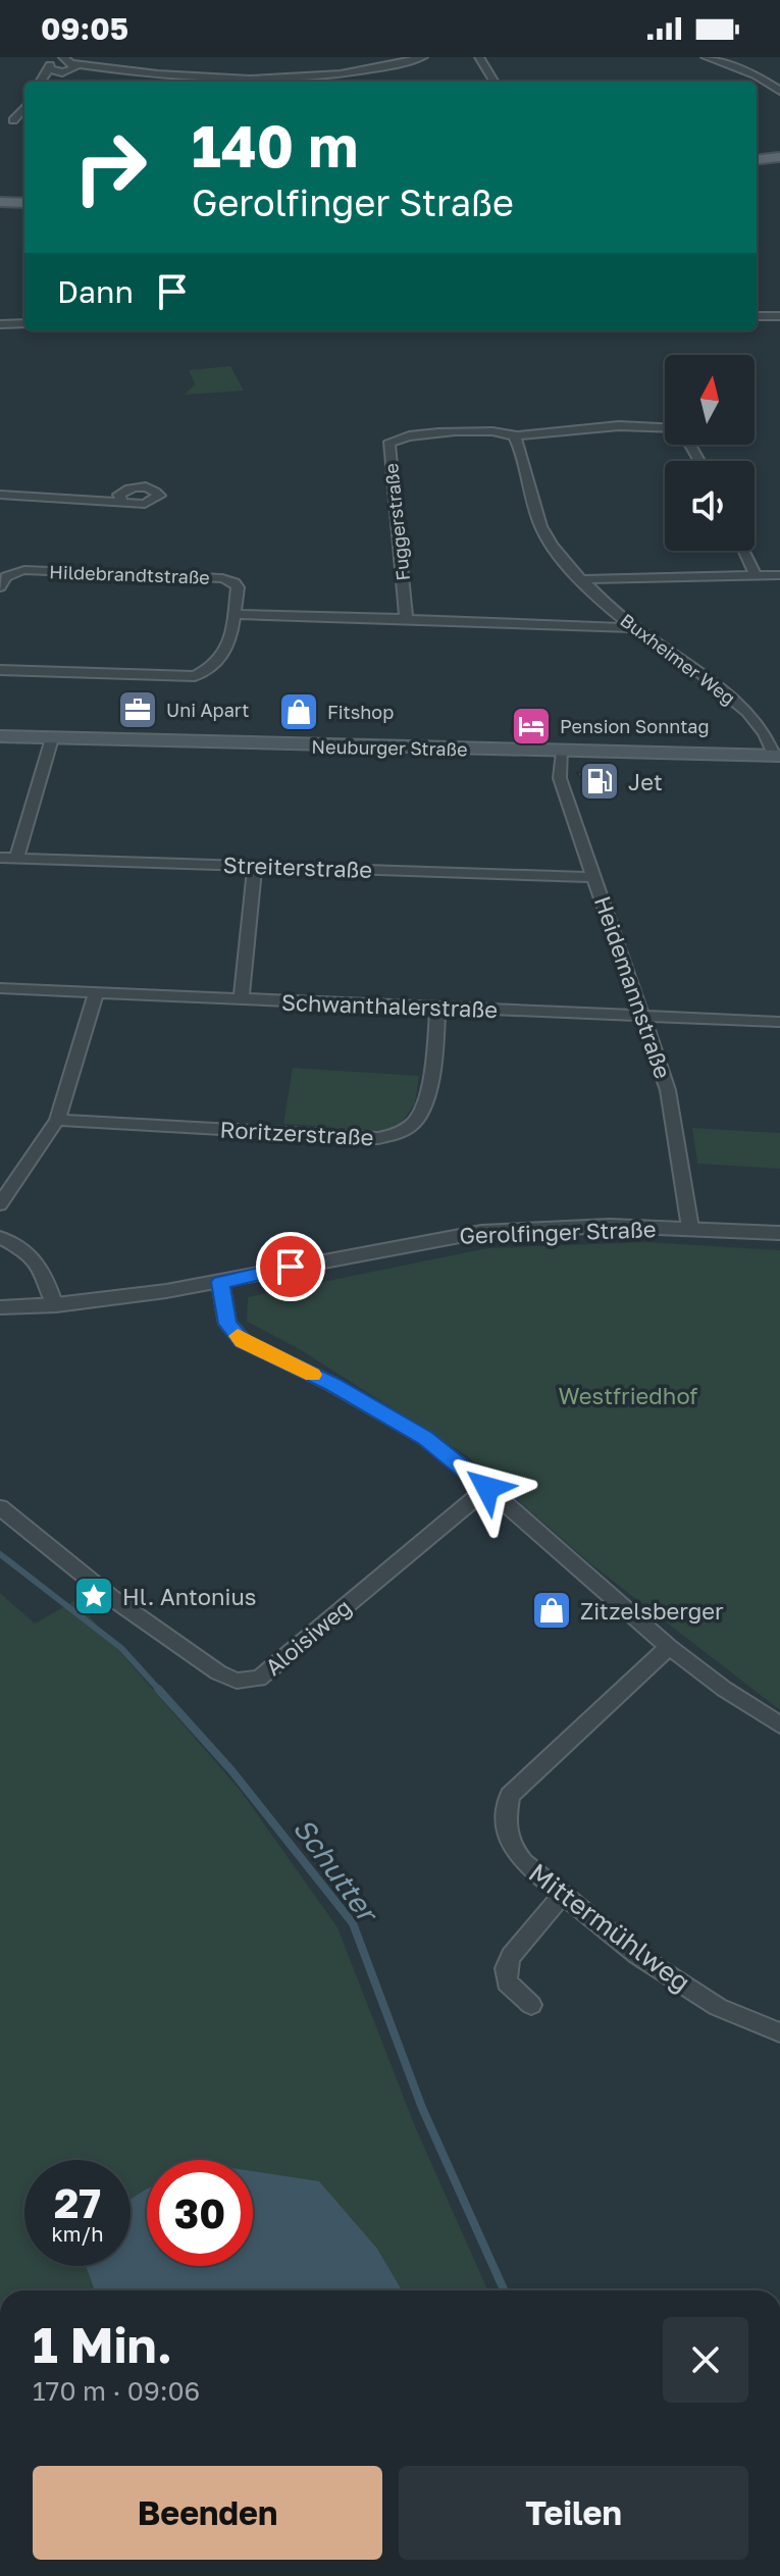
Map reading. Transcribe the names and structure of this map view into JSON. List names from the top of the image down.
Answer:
{
  "streets": {
    "main road": ["Neuburger Straße"],
    "street": [
      "Fuggerstraße",
      "Hildebrandtstraße",
      "Buxheimer Weg",
      "Streiterstraße",
      "Heidemannstraße",
      "Schwanthalerstraße",
      "Roritzerstraße",
      "Gerolfinger Straße",
      "Aloisiweg",
      "Mittermühlweg"
    ]
  },
  "crossings": [
    ["Fuggerstraße", "Buxheimer Weg"],
    ["Buxheimer Weg", "Neuburger Straße"],
    ["Neuburger Straße", "Heidemannstraße"],
    ["Streiterstraße", "Heidemannstraße"],
    ["Heidemannstraße", "Schwanthalerstraße"],
    ["Heidemannstraße", "Gerolfinger Straße"],
    ["Schwanthalerstraße", "Roritzerstraße"]
  ],
  "water": ["Schutter"],
  "parks": ["Westfriedhof"],
  "places": {
    "office": ["Uni Apart"],
    "shop": ["Fitshop", "Zitzelsberger"],
    "hotel": ["Pension Sonntag"],
    "fuel station": ["Jet"],
    "place": ["Hl. Antonius"]
  },
  "north": "top",
  "page": {
    "status": "09:05",
    "turn": ["140 m", "Gerolfinger Straße"],
    "then": "Dann",
    "speed": "27 km/h",
    "limit": "30",
    "heading": ["1 Min.", "170 m · 09:06"],
    "buttons": ["Beenden", "Teilen"]
  }
}
